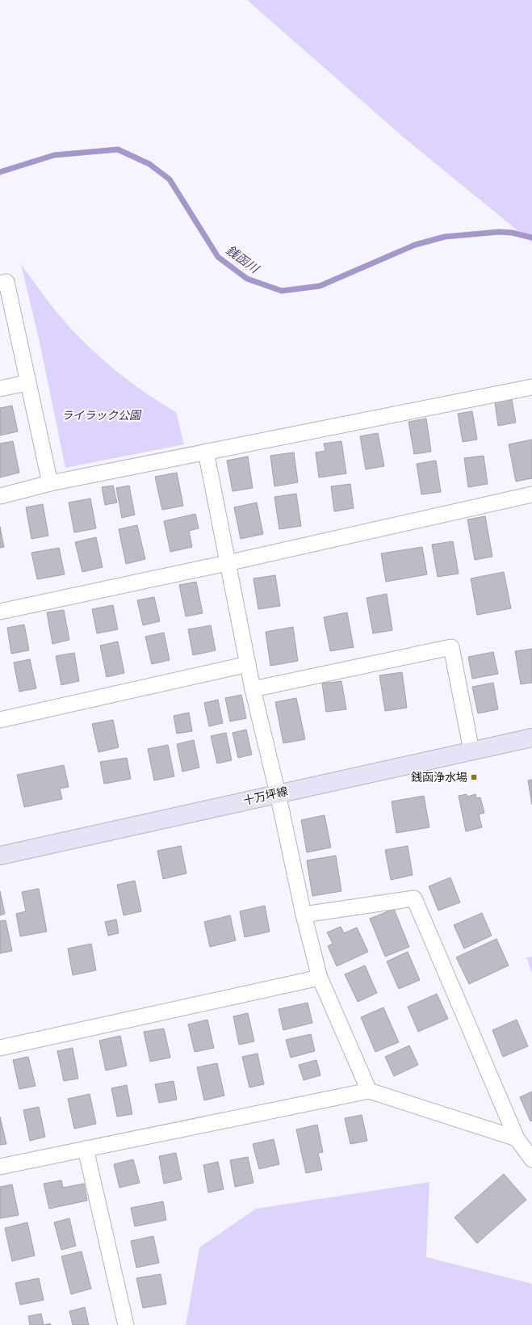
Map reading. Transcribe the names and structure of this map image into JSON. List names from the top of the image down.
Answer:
{
  "streets": {
    "street": ["十万坪線"]
  },
  "water": ["銭函川"],
  "parks": ["ライラック公園"],
  "places": {
    "transit": ["銭函浄水場"]
  }
}
